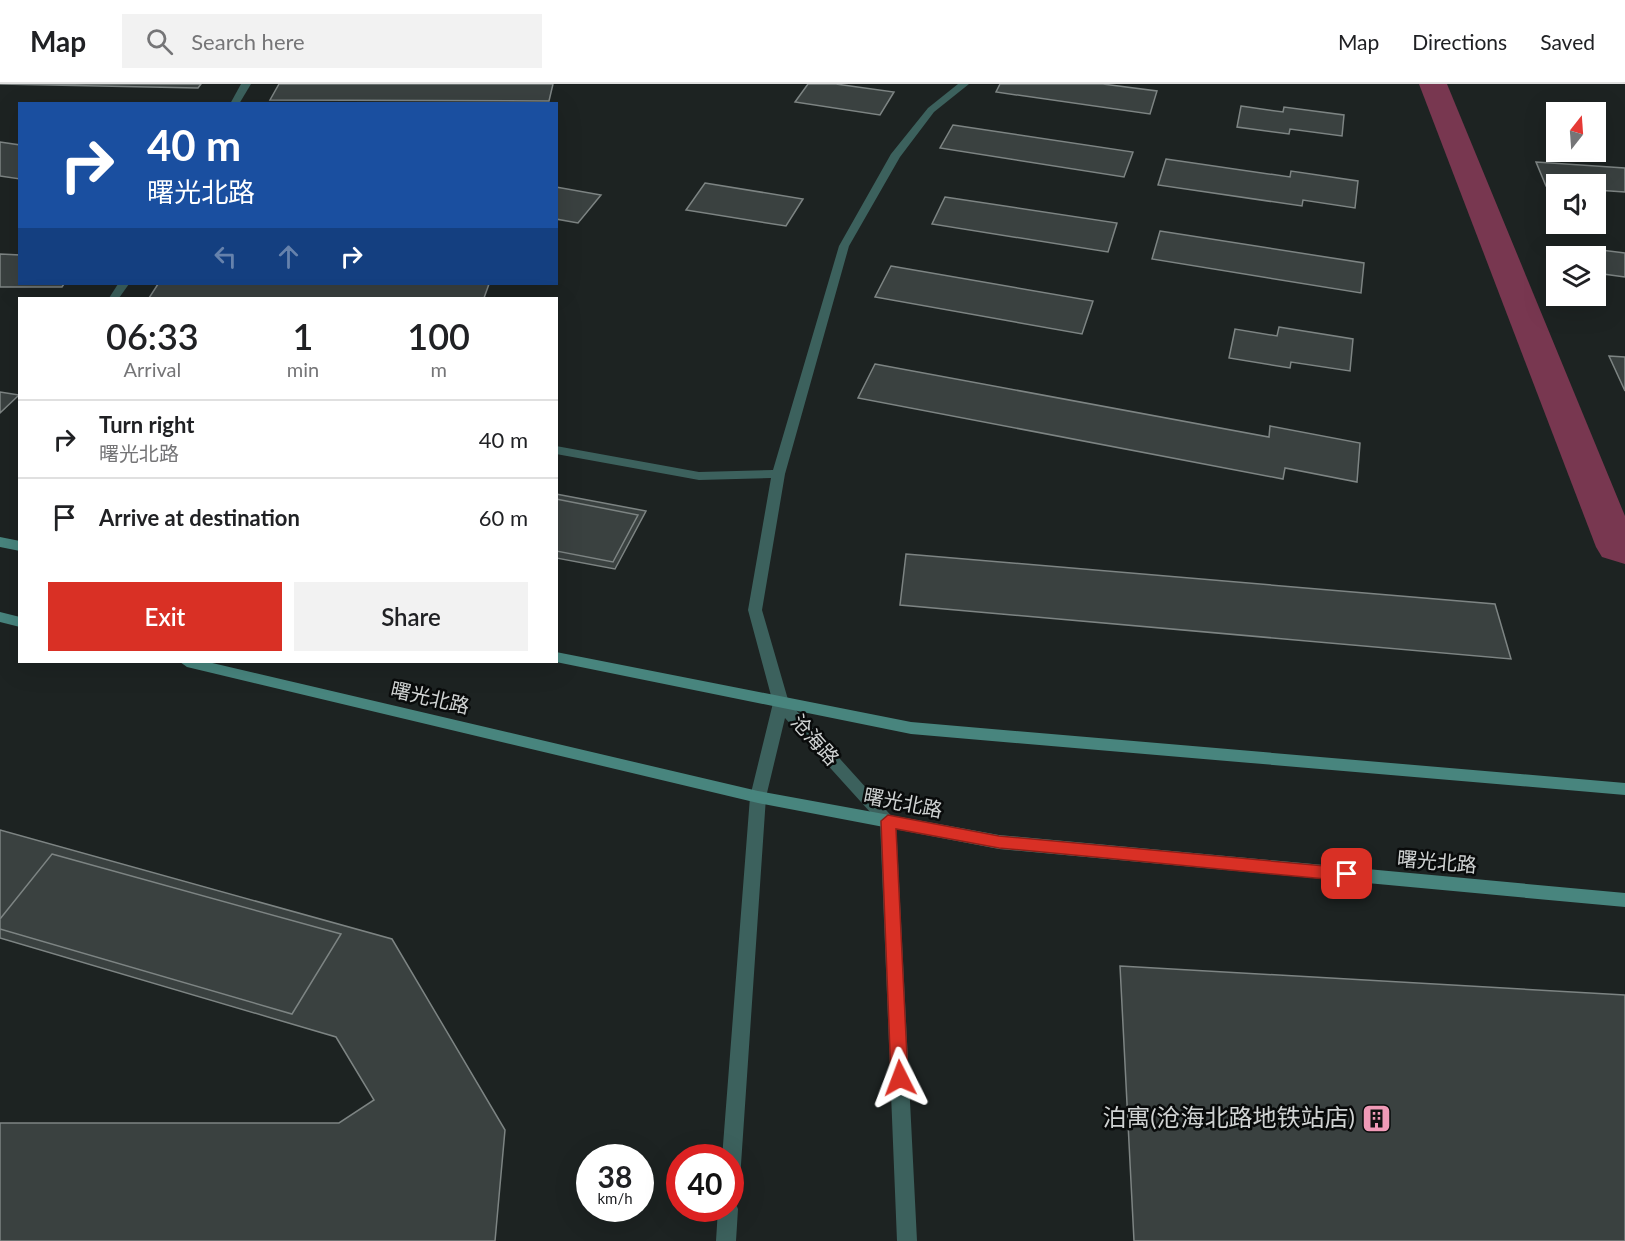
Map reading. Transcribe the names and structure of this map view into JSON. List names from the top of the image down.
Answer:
{
  "streets": {
    "main road": ["曙光北路"],
    "street": ["沧海路"]
  },
  "crossings": [
    ["曙光北路", "沧海路"]
  ],
  "places": {
    "building": ["泊寓(沧海北路地铁站店)"]
  },
  "north": "top",
  "page": {
    "header": "Map",
    "search": "Search here",
    "nav": ["Map", "Directions", "Saved"],
    "turn": ["40 m", "曙光北路"],
    "eta": [
      "06:33",
      "Arrival",
      "1",
      "min",
      "100",
      "m"
    ],
    "list": [
      {
        "name": "Turn right",
        "note": "曙光北路",
        "value": "40 m"
      },
      {
        "name": "Arrive at destination",
        "value": "60 m"
      }
    ],
    "buttons": ["Exit", "Share"],
    "speed": "38 km/h",
    "limit": "40"
  }
}
